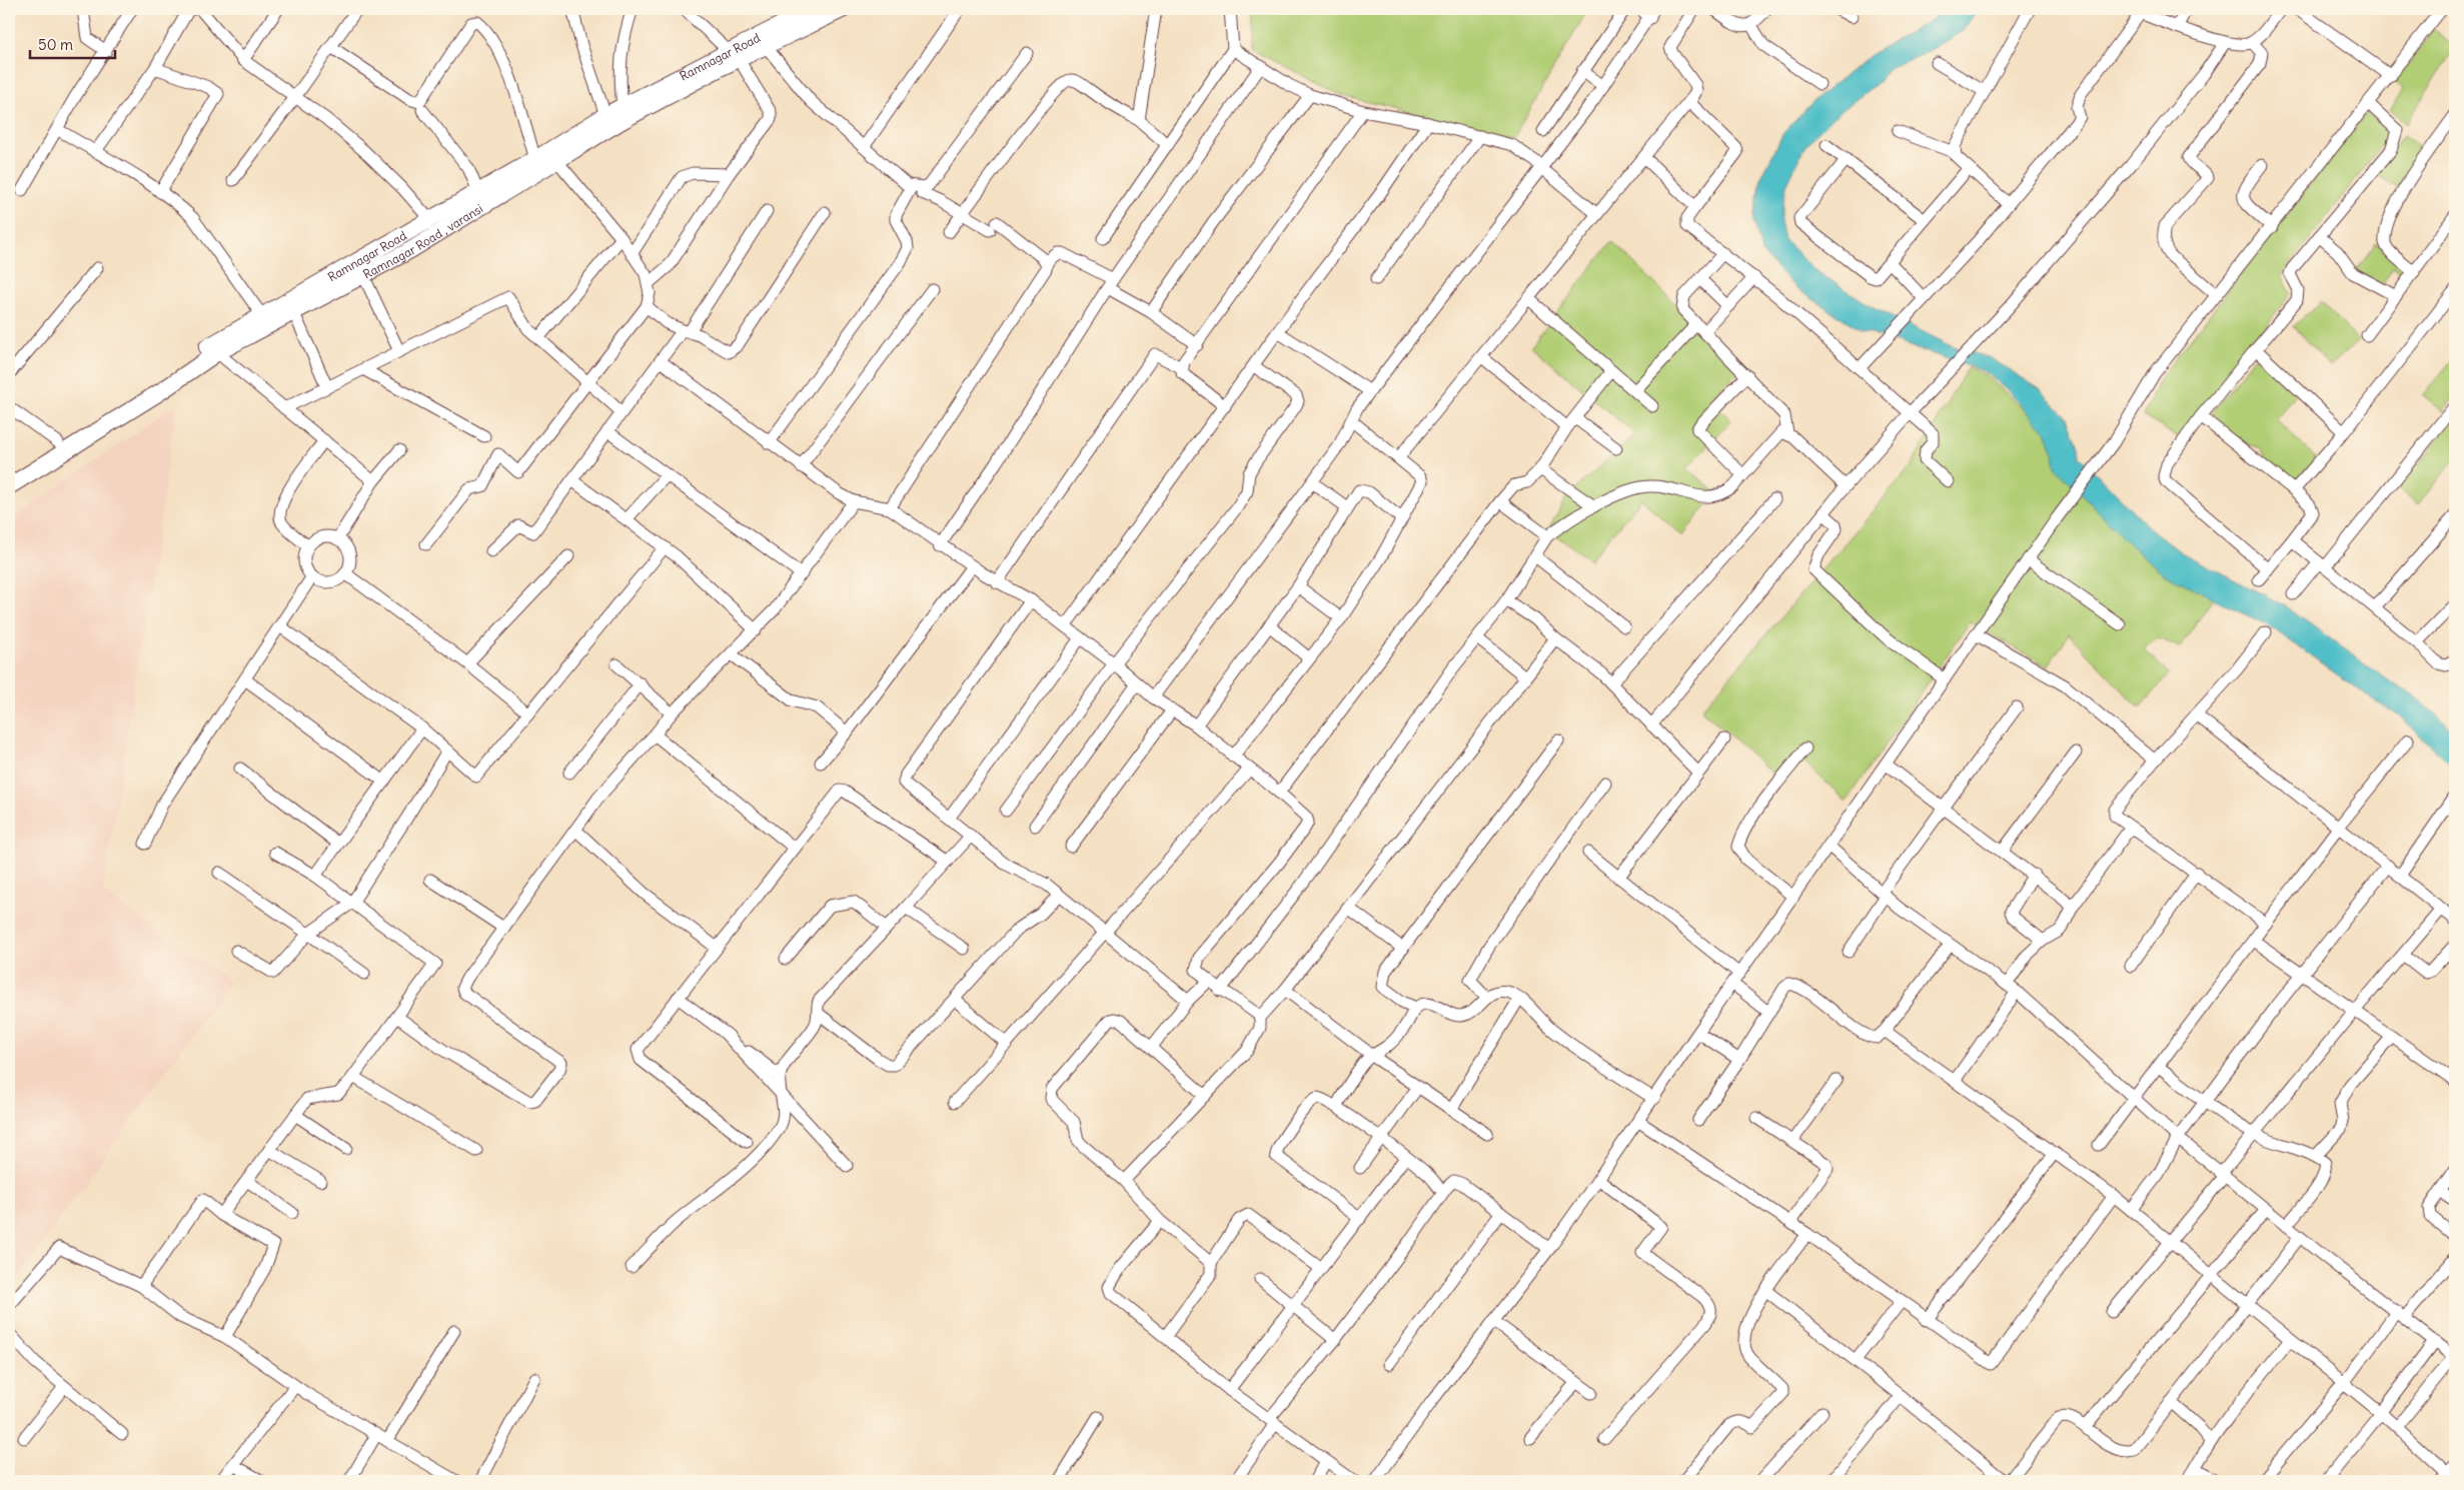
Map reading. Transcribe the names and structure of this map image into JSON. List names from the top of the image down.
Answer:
{
  "streets": {
    "main road": ["Ramnagar Road", "Ramnagar Road , varansi"]
  },
  "crossings": [
    ["Ramnagar Road", "Ramnagar Road , varansi"]
  ],
  "scale_bar": "50 m"
}
